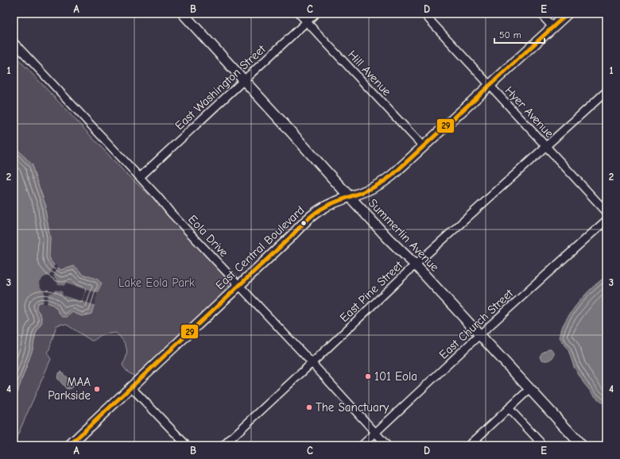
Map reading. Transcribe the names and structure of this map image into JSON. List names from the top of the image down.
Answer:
{
  "streets": {
    "street": [
      "Hill Avenue",
      "East Washington Street",
      "Hyer Avenue",
      "Summerlin Avenue",
      "Eola Drive",
      "East Central Boulevard",
      "East Pine Street",
      "East Church Street"
    ]
  },
  "crossings": [
    ["Hill Avenue", "East Washington Street"],
    ["Hill Avenue", "East Central Boulevard"],
    ["East Washington Street", "Summerlin Avenue"],
    ["East Washington Street", "Eola Drive"],
    ["Hyer Avenue", "East Central Boulevard"],
    ["Hyer Avenue", "East Pine Street"],
    ["Summerlin Avenue", "East Central Boulevard"],
    ["Summerlin Avenue", "East Pine Street"],
    ["Summerlin Avenue", "East Church Street"],
    ["Eola Drive", "East Central Boulevard"],
    ["Eola Drive", "East Pine Street"],
    ["Eola Drive", "East Church Street"]
  ],
  "parks": ["Lake Eola Park"],
  "places": ["101 Eola", "MAA Parkside", "The Sanctuary"],
  "lines": ["transit line 29"],
  "scale_bar": "50 m",
  "grid": {
    "columns": [
      "A",
      "B",
      "C",
      "D",
      "E"
    ],
    "rows": [
      "1",
      "2",
      "3",
      "4"
    ]
  }
}
